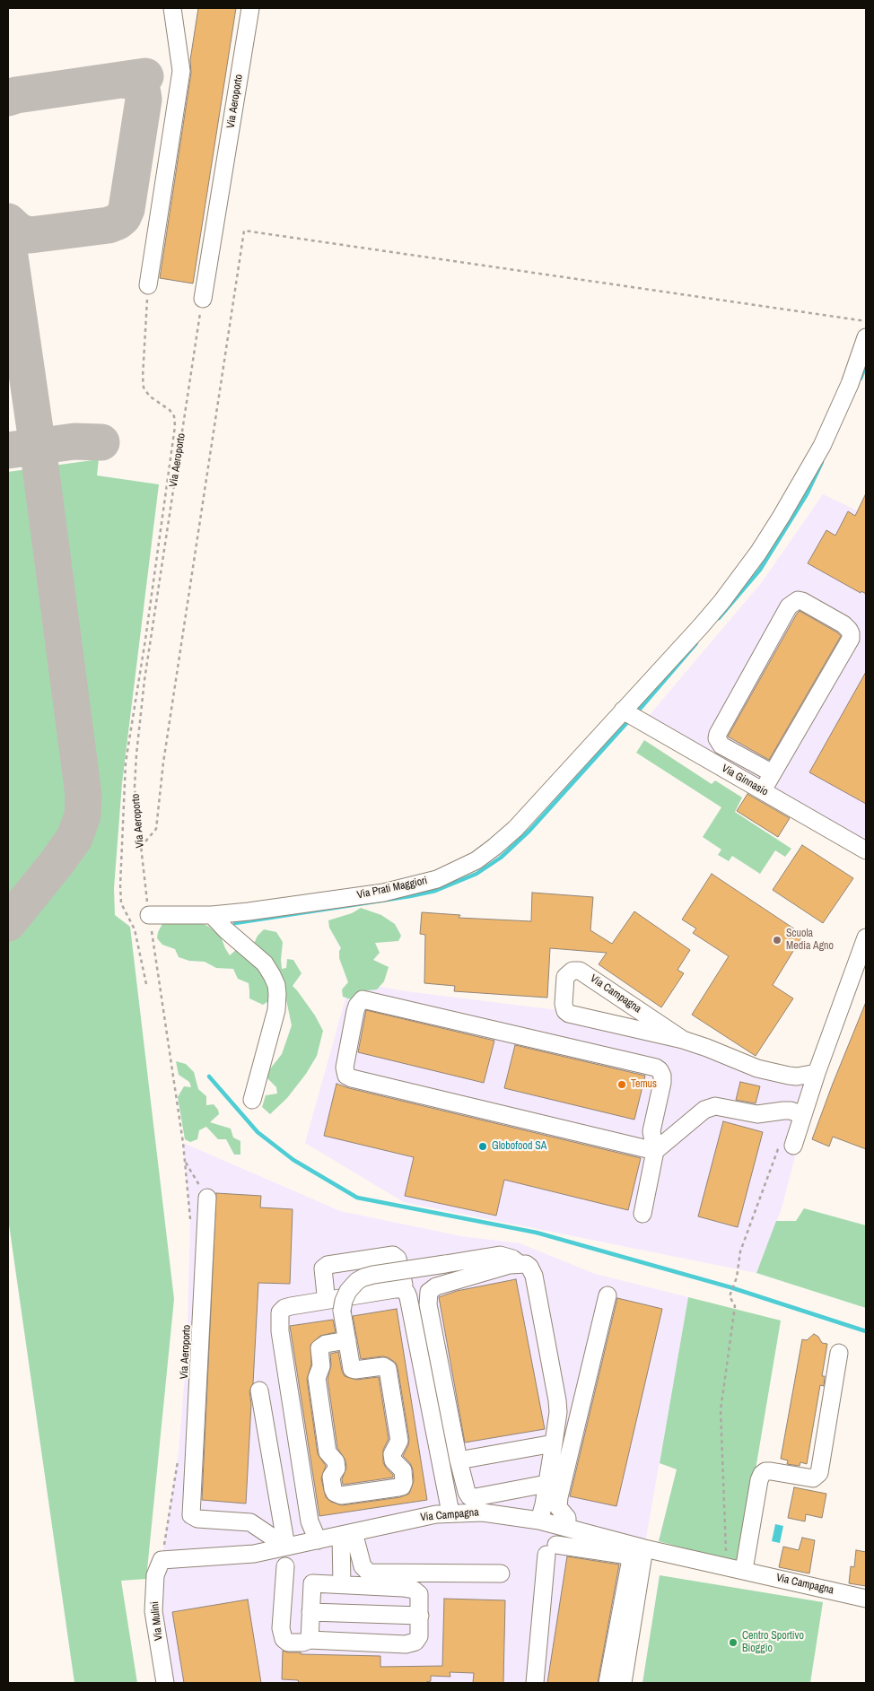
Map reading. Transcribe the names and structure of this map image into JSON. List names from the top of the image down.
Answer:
{
  "streets": {
    "street": [
      "Via Aeroporto",
      "Via Ginnasio",
      "Via Prati Maggiori",
      "Via Campagna",
      "Via Mulini"
    ]
  },
  "crossings": [
    ["Via Aeroporto", "Via Prati Maggiori"],
    ["Via Ginnasio", "Via Prati Maggiori"],
    ["Via Campagna", "Via Mulini"]
  ],
  "places": [
    "Scuola Media Agno",
    "Temus",
    "Globofood SA",
    "Centro Sportivo Bioggio"
  ]
}
